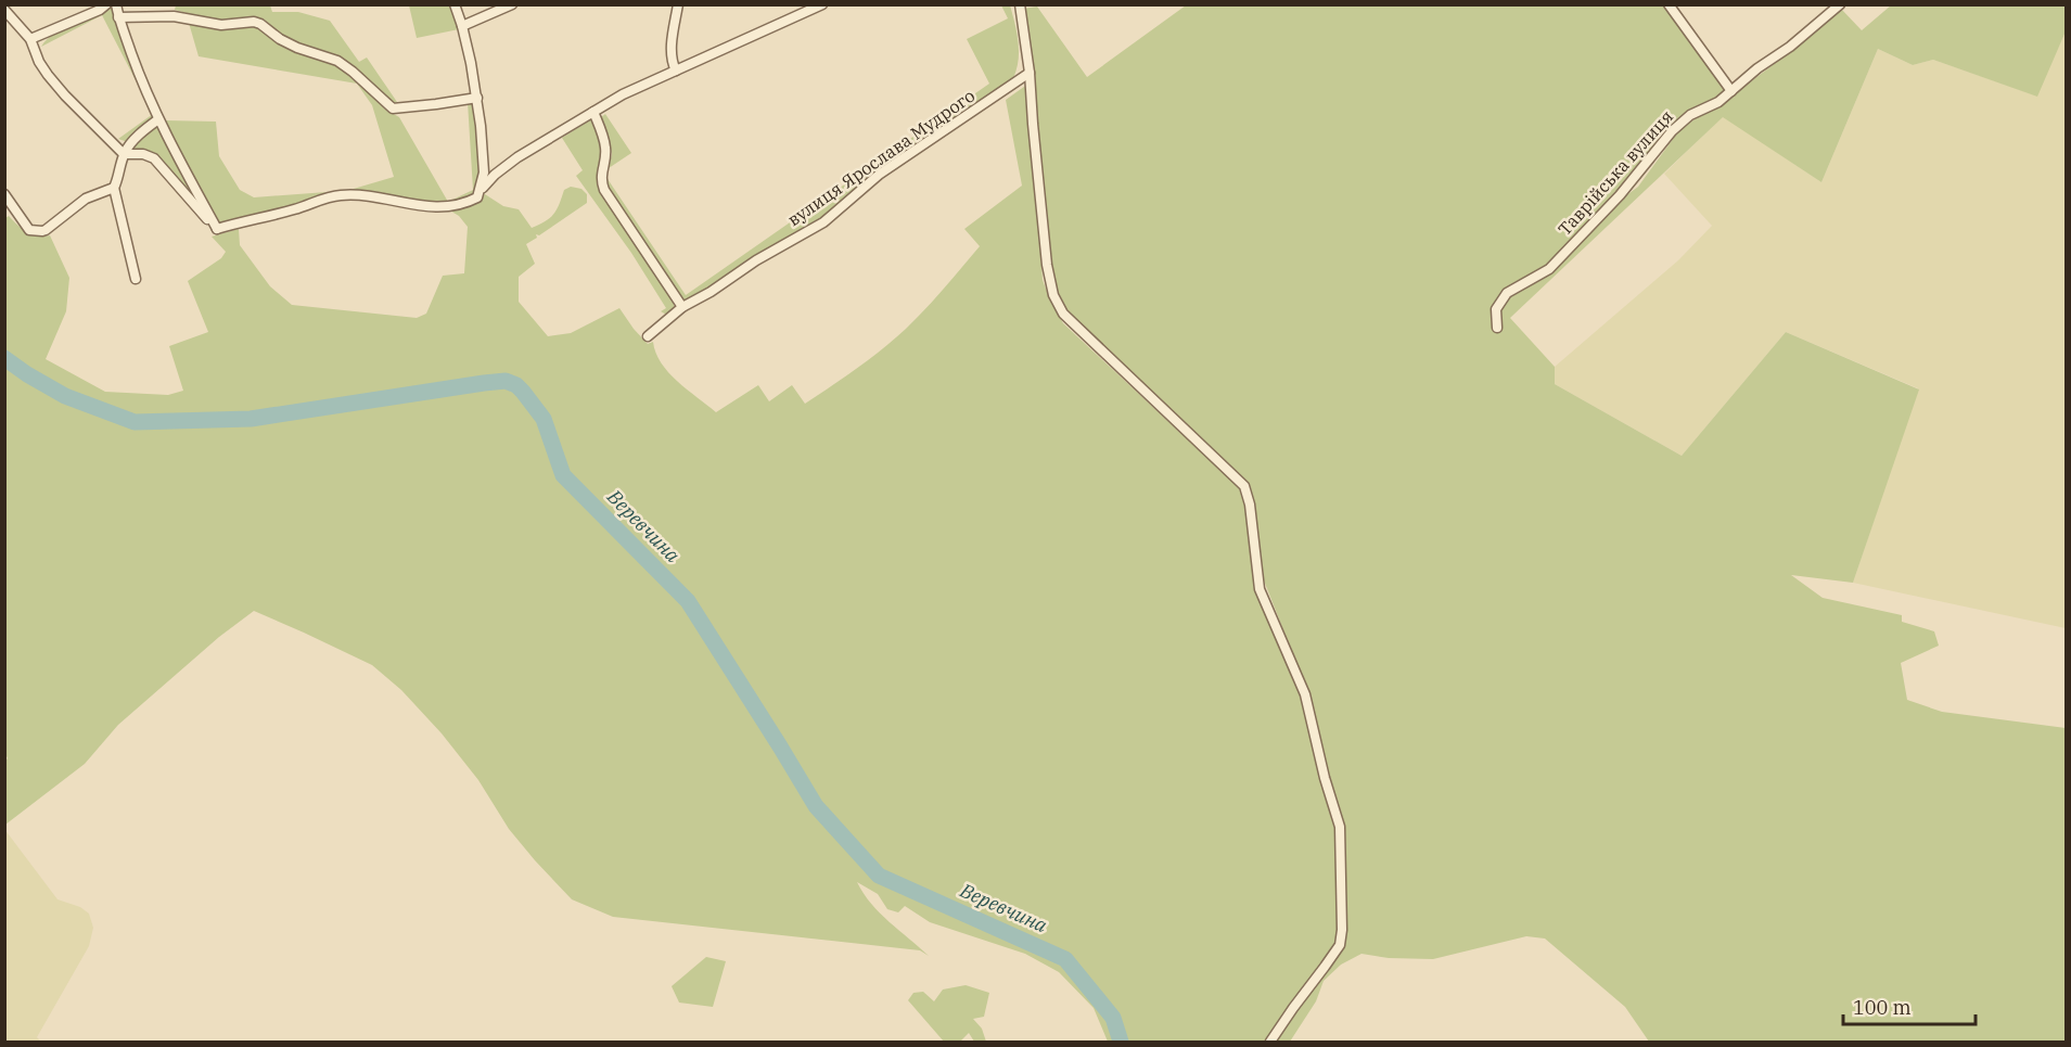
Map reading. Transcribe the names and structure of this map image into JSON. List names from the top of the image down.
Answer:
{
  "streets": {
    "street": ["вулиця Ярослава Мудрого", "Таврійська вулиця"]
  },
  "water": ["Веревчина"],
  "scale_bar": "100 m"
}
